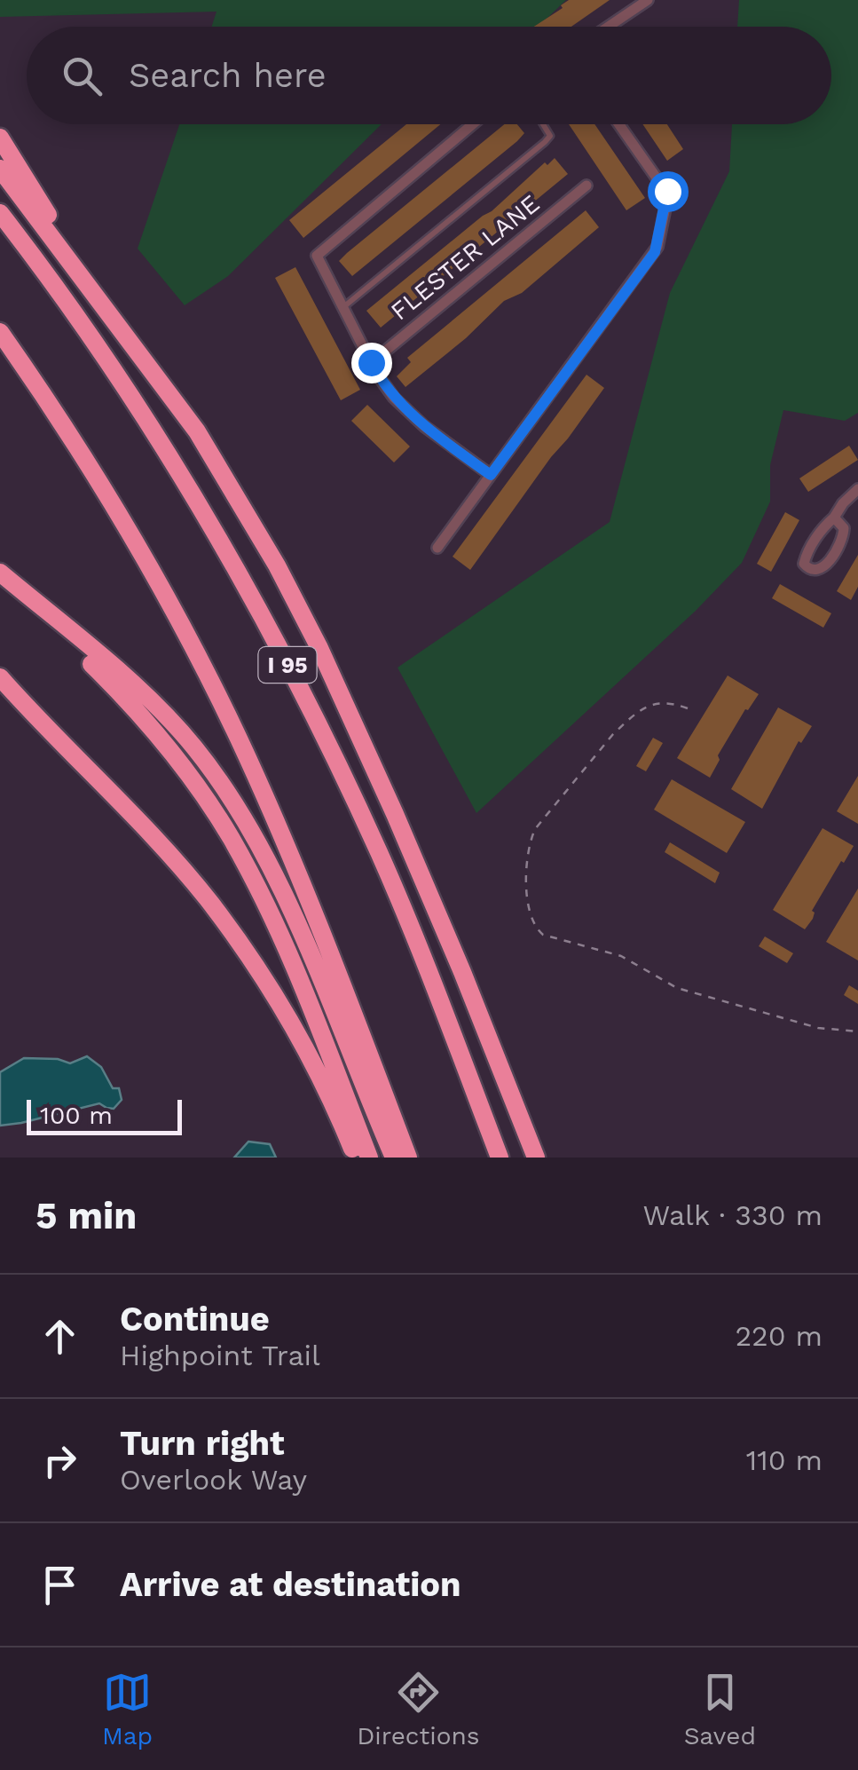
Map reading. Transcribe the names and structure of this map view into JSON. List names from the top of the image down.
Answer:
{
  "streets": {
    "highway": ["I 95"],
    "street": ["FLESTER LANE"]
  },
  "scale_bar": "100 m",
  "page": {
    "search": "Search here",
    "scale": "100 m",
    "heading": ["5 min", "Walk · 330 m"],
    "list": [
      ["Continue", "Highpoint Trail", "220 m"],
      ["Turn right", "Overlook Way", "110 m"],
      "Arrive at destination"
    ],
    "nav": ["Map", "Directions", "Saved"]
  }
}
